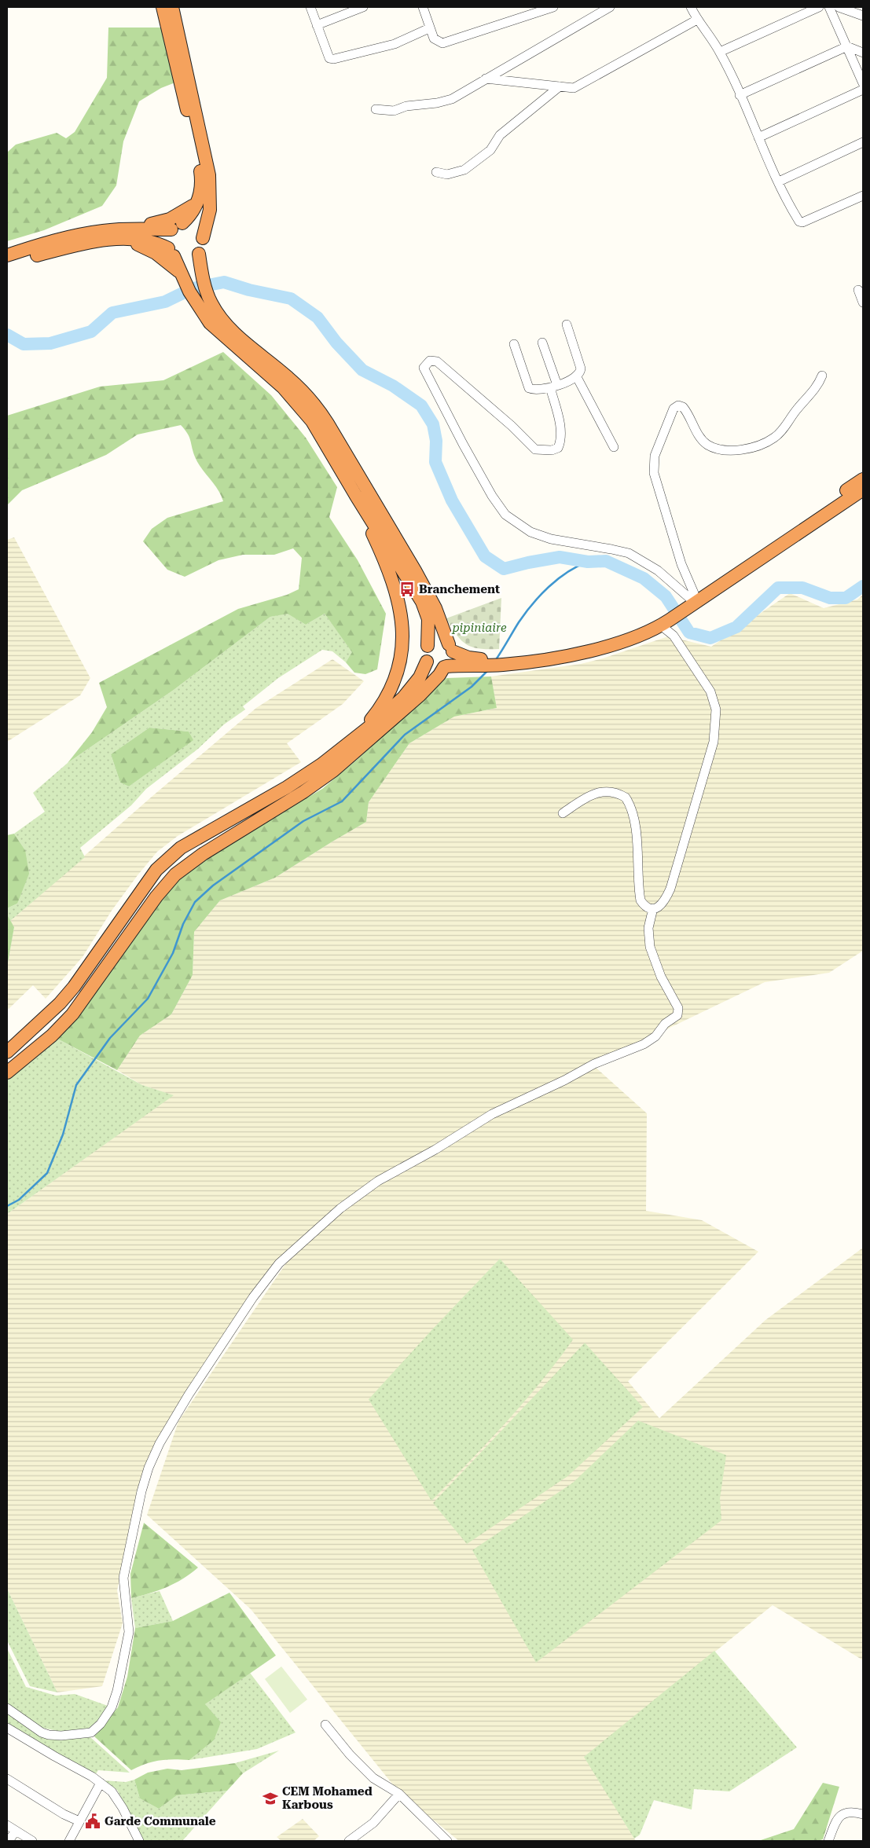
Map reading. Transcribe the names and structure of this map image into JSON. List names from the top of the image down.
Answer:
{
  "parks": ["pipiniaire"],
  "places": {
    "bus stop": ["Branchement"],
    "school or university": ["CEM Mohamed Karbous"],
    "public building": ["Garde Communale"]
  }
}
